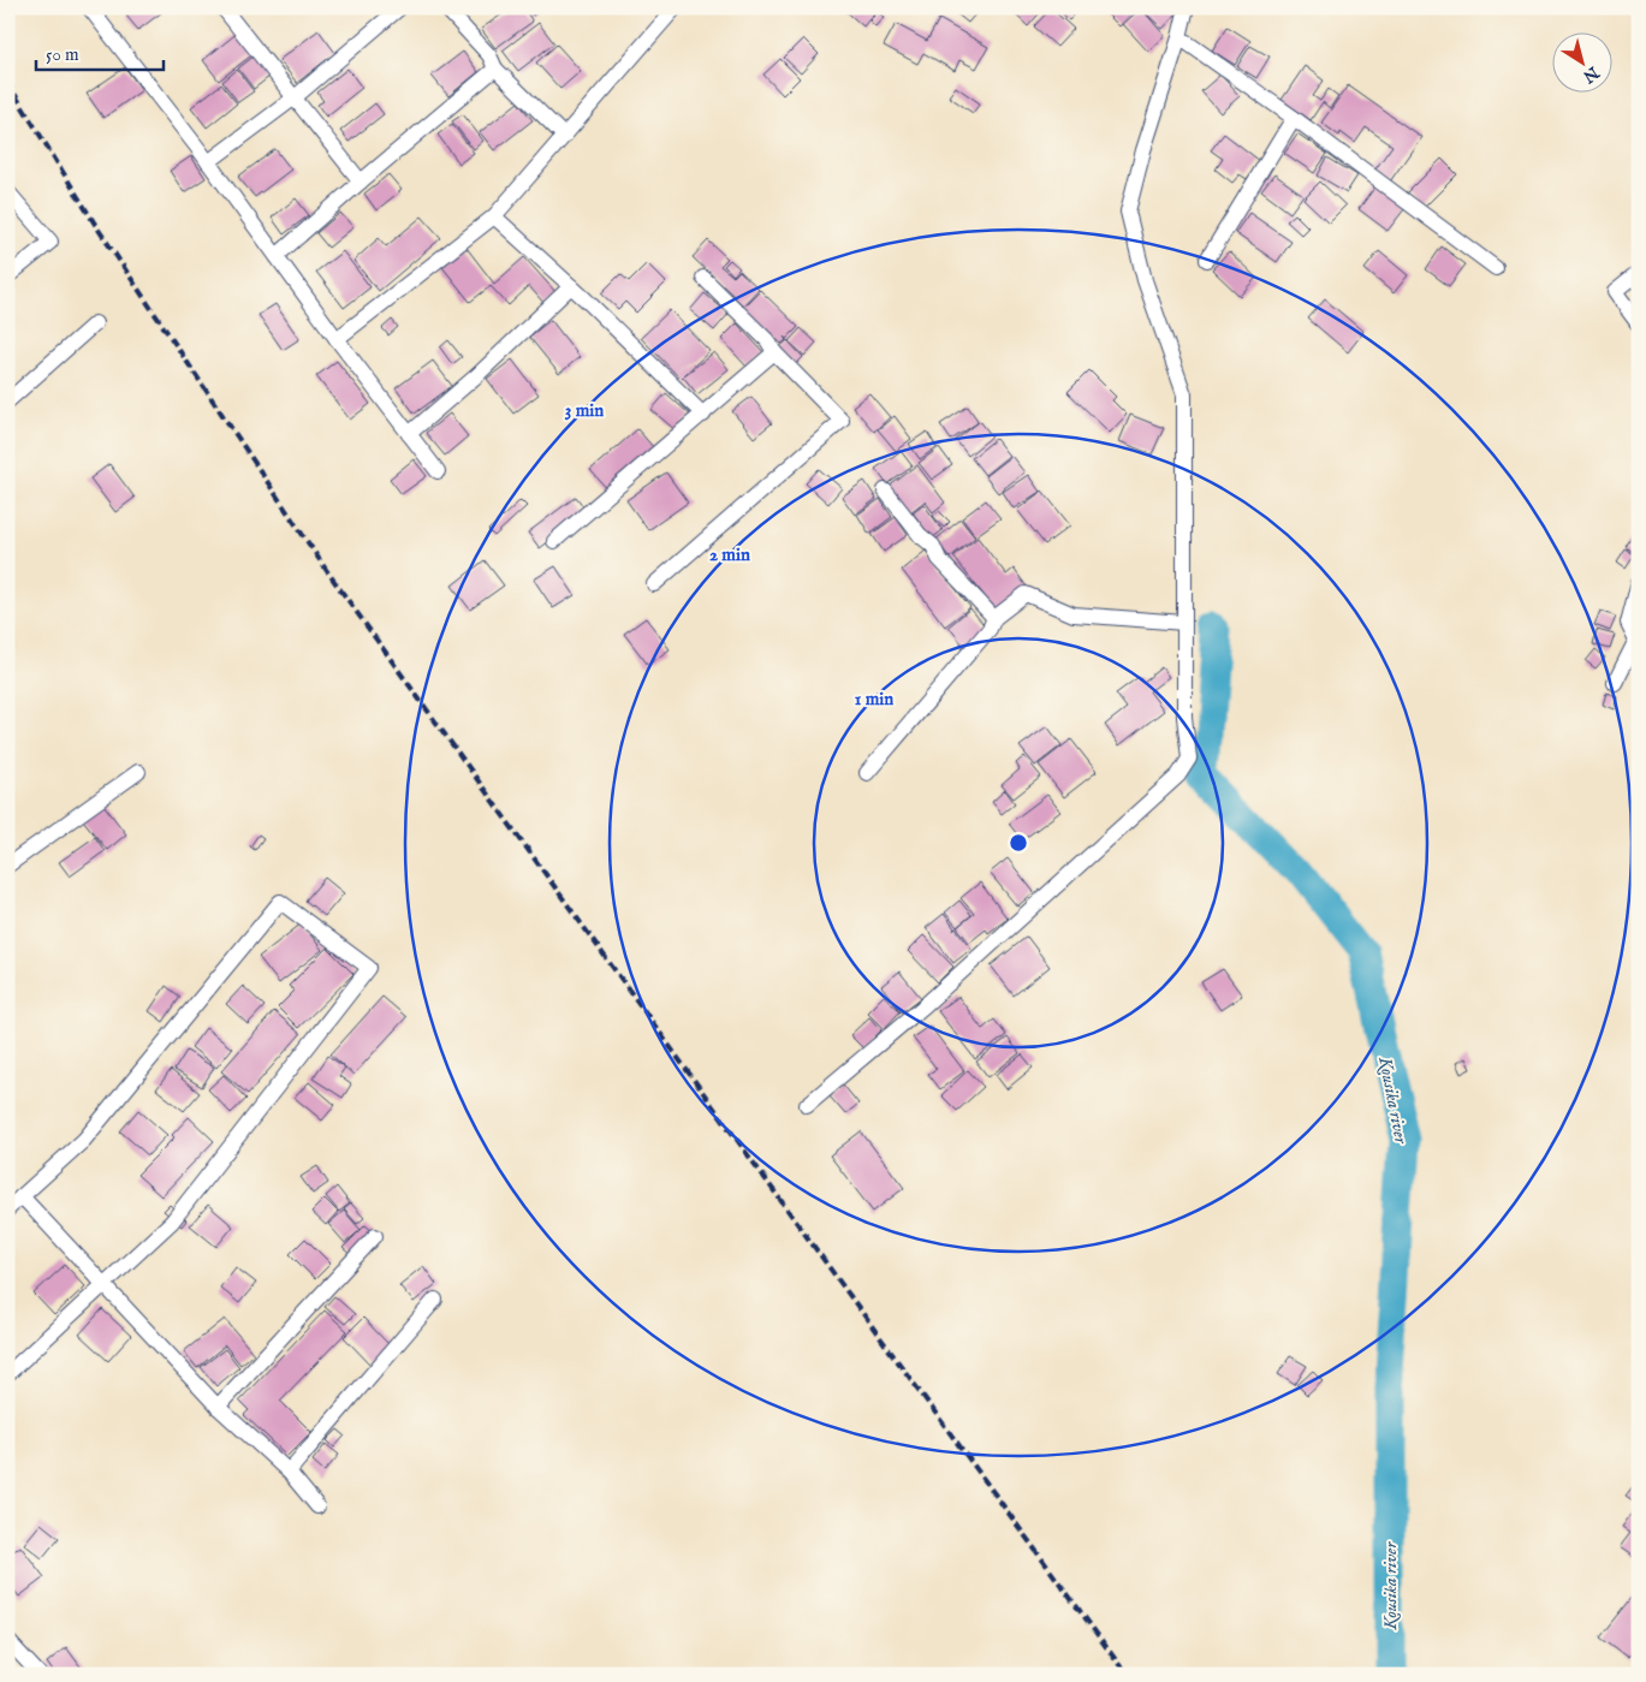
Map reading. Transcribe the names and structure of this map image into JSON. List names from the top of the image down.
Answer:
{
  "water": ["Kousika river"],
  "scale_bar": "50 m",
  "north": "bottom right",
  "rings": ["3 min", "2 min", "1 min"]
}
